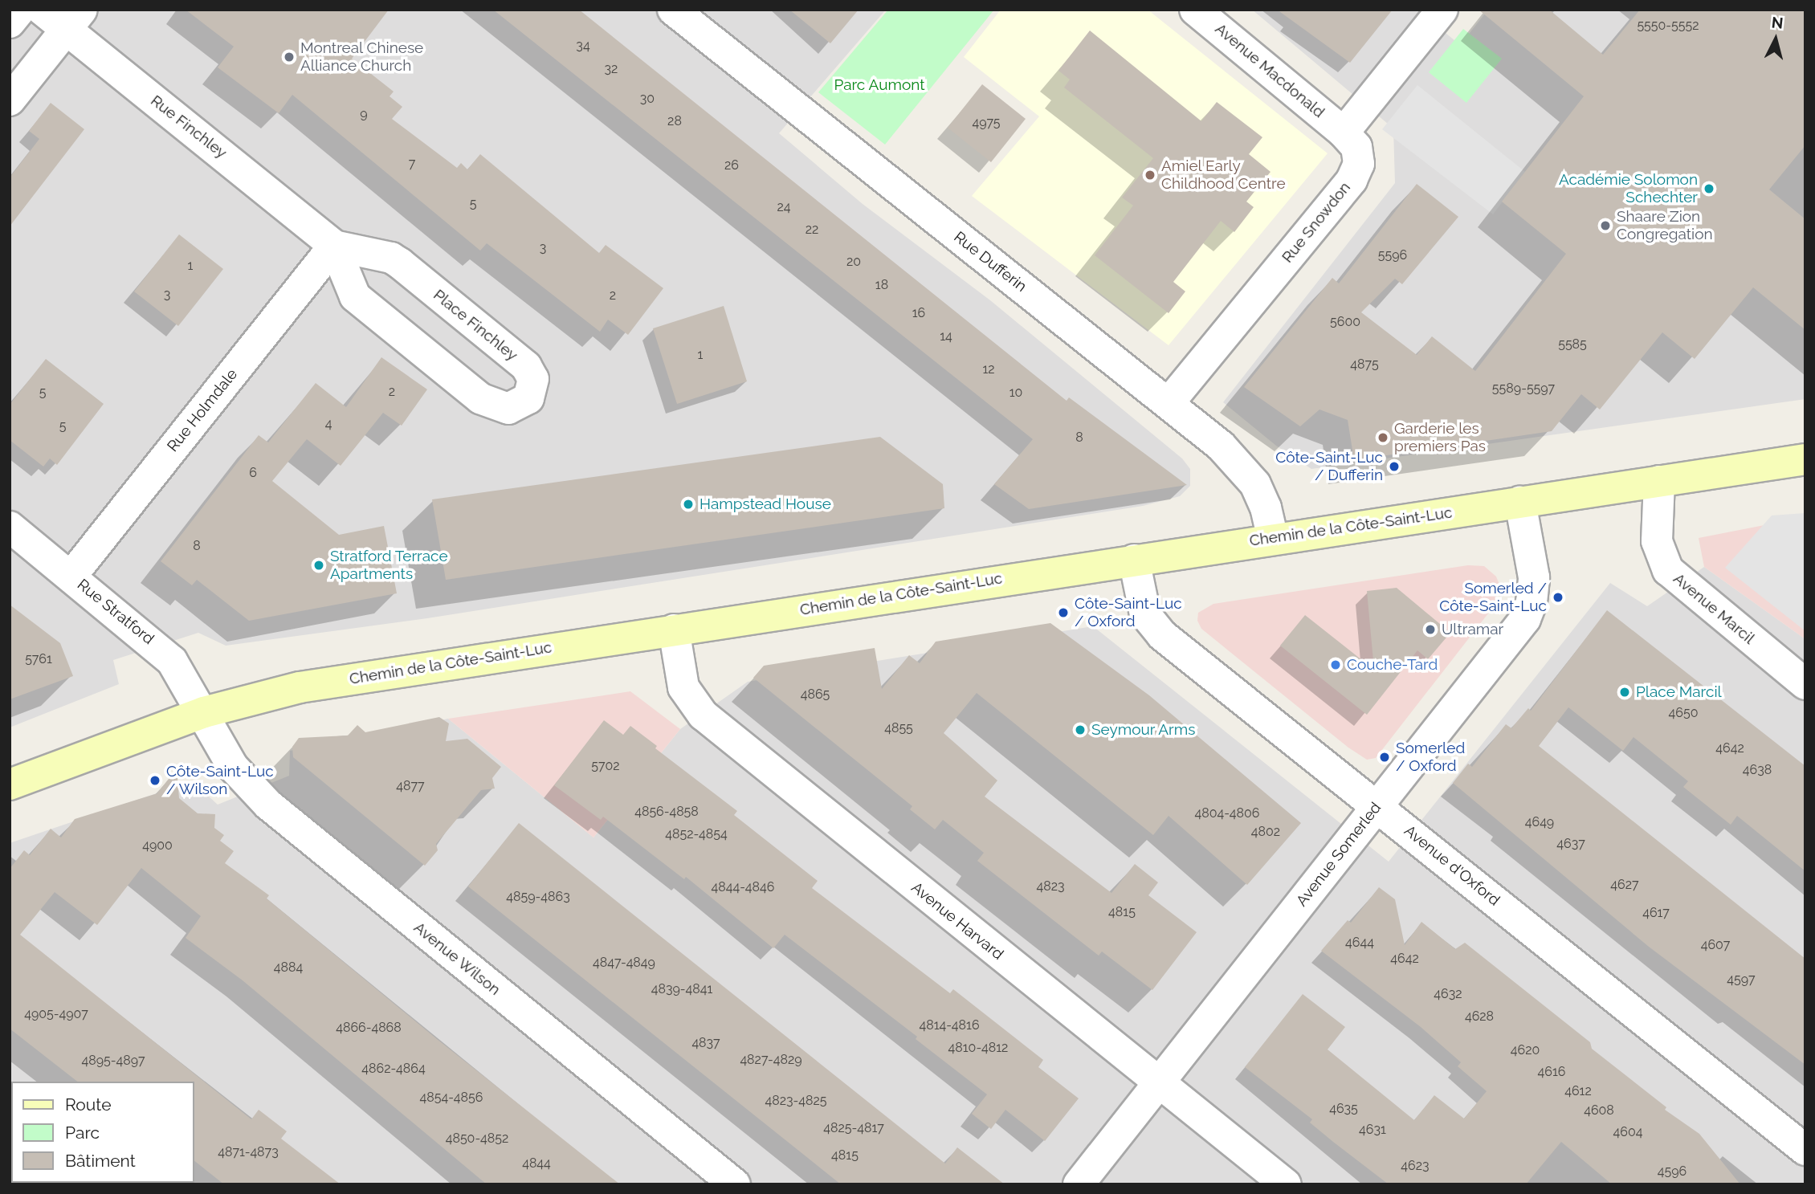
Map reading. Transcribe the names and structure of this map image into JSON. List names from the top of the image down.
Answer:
{
  "streets": {
    "main road": ["Chemin de la Côte-Saint-Luc"],
    "street": [
      "Avenue Macdonald",
      "Rue Finchley",
      "Rue Snowdon",
      "Rue Dufferin",
      "Place Finchley",
      "Rue Holmdale",
      "Avenue Marcil",
      "Rue Stratford",
      "Avenue Somerled",
      "Avenue d'Oxford",
      "Avenue Harvard",
      "Avenue Wilson"
    ]
  },
  "crossings": [
    ["Avenue Macdonald", "Rue Snowdon"],
    ["Rue Finchley", "Place Finchley"],
    ["Rue Finchley", "Rue Holmdale"],
    ["Rue Snowdon", "Rue Dufferin"],
    ["Rue Dufferin", "Chemin de la Côte-Saint-Luc"],
    ["Place Finchley", "Rue Holmdale"],
    ["Rue Holmdale", "Rue Stratford"],
    ["Chemin de la Côte-Saint-Luc", "Avenue Marcil"],
    ["Chemin de la Côte-Saint-Luc", "Rue Stratford"],
    ["Chemin de la Côte-Saint-Luc", "Avenue Somerled"],
    ["Chemin de la Côte-Saint-Luc", "Avenue d'Oxford"],
    ["Chemin de la Côte-Saint-Luc", "Avenue Harvard"],
    ["Chemin de la Côte-Saint-Luc", "Avenue Wilson"],
    ["Rue Stratford", "Avenue Wilson"],
    ["Avenue Somerled", "Avenue d'Oxford"],
    ["Avenue Somerled", "Avenue Harvard"]
  ],
  "parks": ["Parc Aumont"],
  "places": [
    "Montreal Chinese Alliance Church",
    "Amiel Early Childhood Centre",
    "Académie Solomon Schechter",
    "Shaare Zion Congregation",
    "Garderie les premiers Pas",
    "Côte-Saint-Luc / Dufferin",
    "Hampstead House",
    "Stratford Terrace Apartments",
    "Somerled / Côte-Saint-Luc",
    "Côte-Saint-Luc / Oxford",
    "Ultramar",
    "Couche-Tard",
    "Place Marcil",
    "Seymour Arms",
    "Somerled / Oxford",
    "Côte-Saint-Luc / Wilson"
  ],
  "house_numbers": [
    "5550-5552",
    "34",
    "32",
    "30",
    "9",
    "28",
    "4975",
    "7",
    "26",
    "5",
    "24",
    "22",
    "3",
    "5596",
    "20",
    "1",
    "18",
    "3",
    "2",
    "16",
    "5600",
    "14",
    "5585",
    "1",
    "4875",
    "12",
    "5589-5597",
    "2",
    "5",
    "10",
    "4",
    "5",
    "8",
    "6",
    "8",
    "5761",
    "4865",
    "4650",
    "4855",
    "4642",
    "5702",
    "4638",
    "4877",
    "4856-4858",
    "4804-4806",
    "4649",
    "4802",
    "4852-4854",
    "4637",
    "4900",
    "4627",
    "4823",
    "4844-4846",
    "4859-4863",
    "4815",
    "4617",
    "4644",
    "4607",
    "4642",
    "4847-4849",
    "4884",
    "4597",
    "4839-4841",
    "4632",
    "4905-4907",
    "4628",
    "4814-4816",
    "4866-4868",
    "4837",
    "4810-4812",
    "4620",
    "4827-4829",
    "4895-4897",
    "4862-4864",
    "4616",
    "4612",
    "4854-4856",
    "4823-4825",
    "4635",
    "4608",
    "4825-4817",
    "4631",
    "4604",
    "4850-4852",
    "4871-4873",
    "4815",
    "4844",
    "4623",
    "4596"
  ],
  "legend": ["Route", "Parc", "Bâtiment"],
  "north": "top"
}
